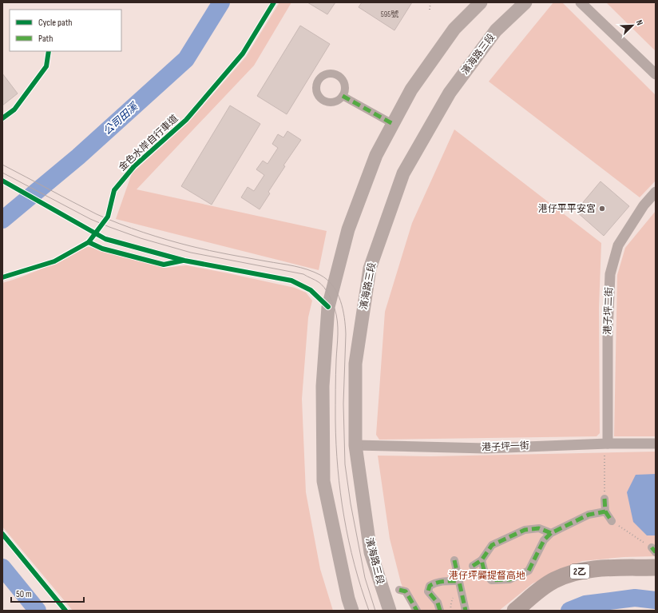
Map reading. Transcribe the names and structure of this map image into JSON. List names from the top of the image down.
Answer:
{
  "streets": {
    "main road": ["2乙"],
    "street": ["濱海路三段", "港子坪二街", "港子坪一街"],
    "cycle path": ["金色水岸自行車道"]
  },
  "crossings": [
    ["濱海路三段", "港子坪一街"],
    ["港子坪二街", "港子坪一街"]
  ],
  "water": ["公司田溪"],
  "parks": ["港仔坪龔提督高地"],
  "places": ["港仔平平安宮"],
  "house_numbers": ["595號"],
  "legend": ["Cycle path", "Path"],
  "scale_bar": "50 m",
  "north": "top right"
}
